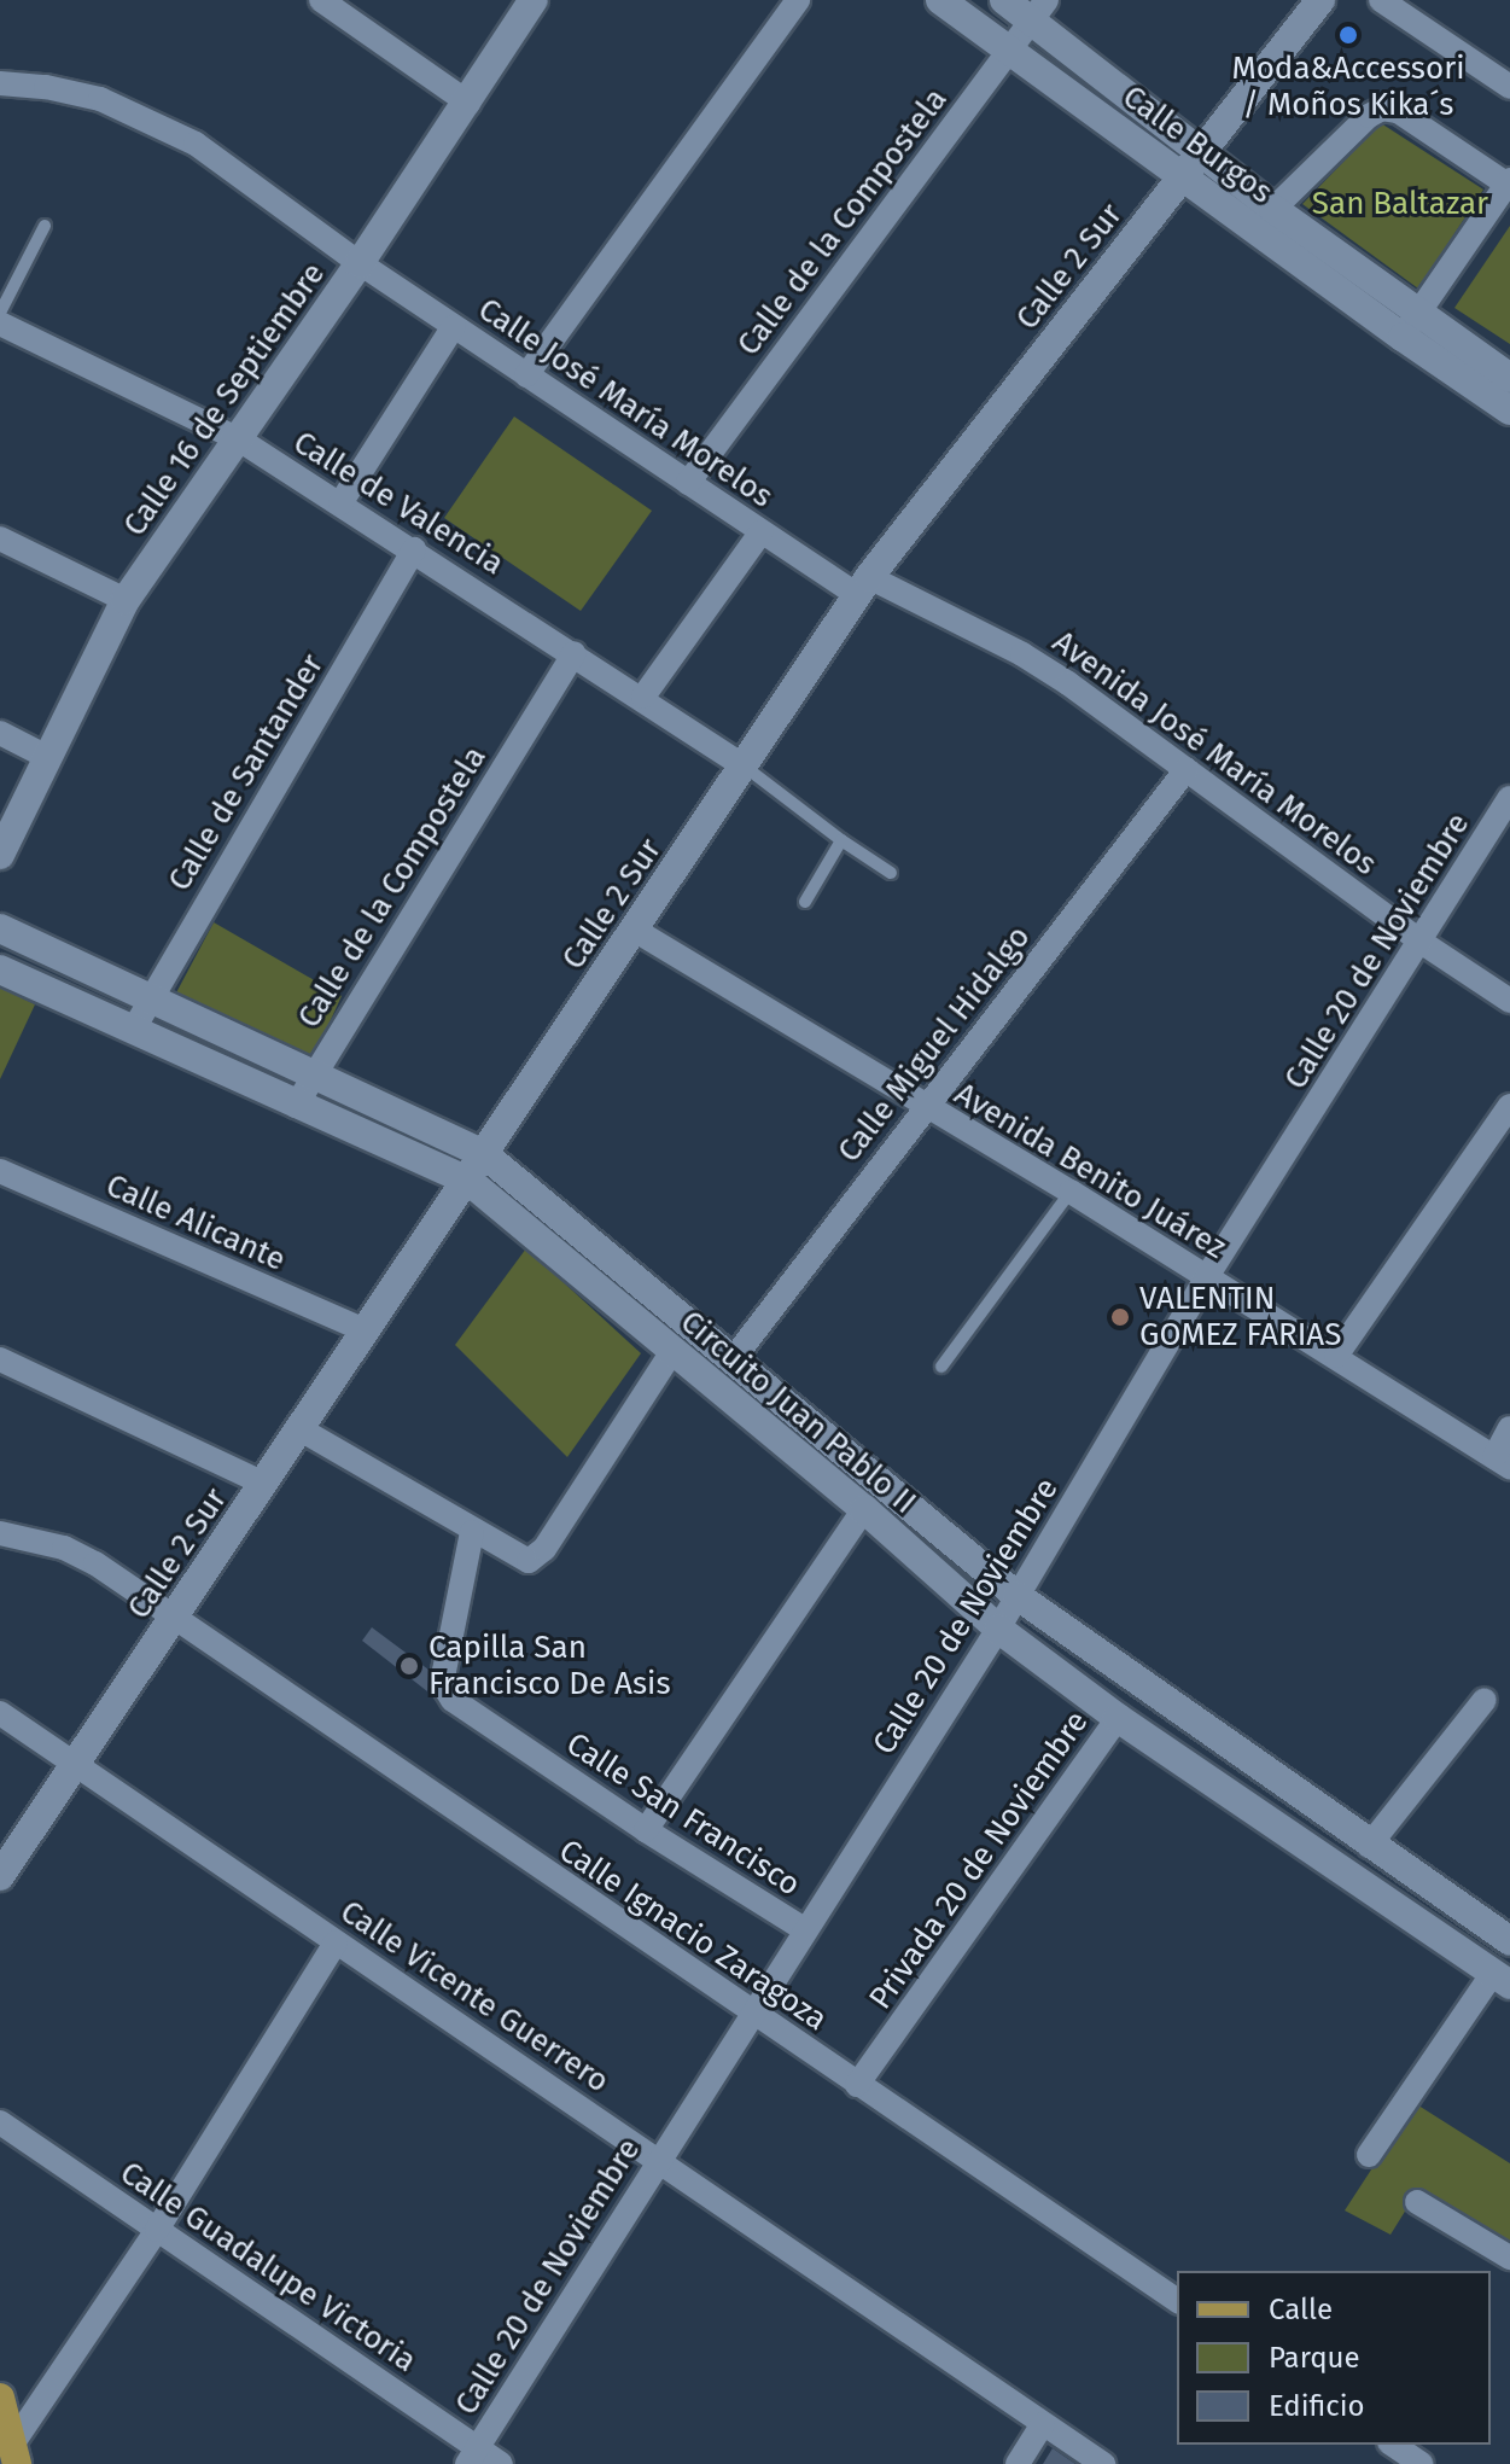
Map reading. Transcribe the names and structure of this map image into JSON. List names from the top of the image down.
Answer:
{
  "streets": {
    "main road": [
      "Calle Burgos",
      "Calle 2 Sur",
      "Calle 16 de Septiembre",
      "Circuito Juan Pablo II"
    ],
    "street": [
      "Calle de la Compostela",
      "Calle José María Morelos",
      "Calle de Valencia",
      "Avenida José María Morelos",
      "Calle de Santander",
      "Calle 20 de Noviembre",
      "Calle Miguel Hidalgo",
      "Avenida Benito Juárez",
      "Calle Alicante",
      "Calle San Francisco",
      "Privada 20 de Noviembre",
      "Calle Ignacio Zaragoza",
      "Calle Vicente Guerrero",
      "Calle Guadalupe Victoria"
    ]
  },
  "crossings": [
    ["Calle Burgos", "Calle de la Compostela"],
    ["Calle Burgos", "Calle 2 Sur"],
    ["Calle de la Compostela", "Calle José María Morelos"],
    ["Calle de la Compostela", "Calle de Valencia"],
    ["Calle de la Compostela", "Circuito Juan Pablo II"],
    ["Calle 2 Sur", "Calle José María Morelos"],
    ["Calle 2 Sur", "Calle de Valencia"],
    ["Calle 2 Sur", "Avenida José María Morelos"],
    ["Calle 2 Sur", "Avenida Benito Juárez"],
    ["Calle 2 Sur", "Calle Alicante"],
    ["Calle 2 Sur", "Circuito Juan Pablo II"],
    ["Calle 2 Sur", "Calle Ignacio Zaragoza"],
    ["Calle 2 Sur", "Calle Vicente Guerrero"],
    ["Calle 16 de Septiembre", "Calle José María Morelos"],
    ["Calle 16 de Septiembre", "Calle de Valencia"],
    ["Calle José María Morelos", "Avenida José María Morelos"],
    ["Calle de Valencia", "Calle de Santander"],
    ["Avenida José María Morelos", "Calle 20 de Noviembre"],
    ["Avenida José María Morelos", "Calle Miguel Hidalgo"],
    ["Calle de Santander", "Circuito Juan Pablo II"],
    ["Calle 20 de Noviembre", "Avenida Benito Juárez"],
    ["Calle 20 de Noviembre", "Circuito Juan Pablo II"],
    ["Calle 20 de Noviembre", "Calle San Francisco"],
    ["Calle 20 de Noviembre", "Calle Ignacio Zaragoza"],
    ["Calle 20 de Noviembre", "Calle Vicente Guerrero"],
    ["Calle 20 de Noviembre", "Calle Guadalupe Victoria"],
    ["Calle Miguel Hidalgo", "Avenida Benito Juárez"],
    ["Calle Miguel Hidalgo", "Circuito Juan Pablo II"],
    ["Circuito Juan Pablo II", "Privada 20 de Noviembre"],
    ["Privada 20 de Noviembre", "Calle Ignacio Zaragoza"]
  ],
  "parks": ["San Baltazar"],
  "places": ["Moda&Accessori / Moños Kika´s", "VALENTIN GOMEZ FARIAS", "Capilla San Francisco De Asis"],
  "legend": ["Calle", "Parque", "Edificio"]
}
